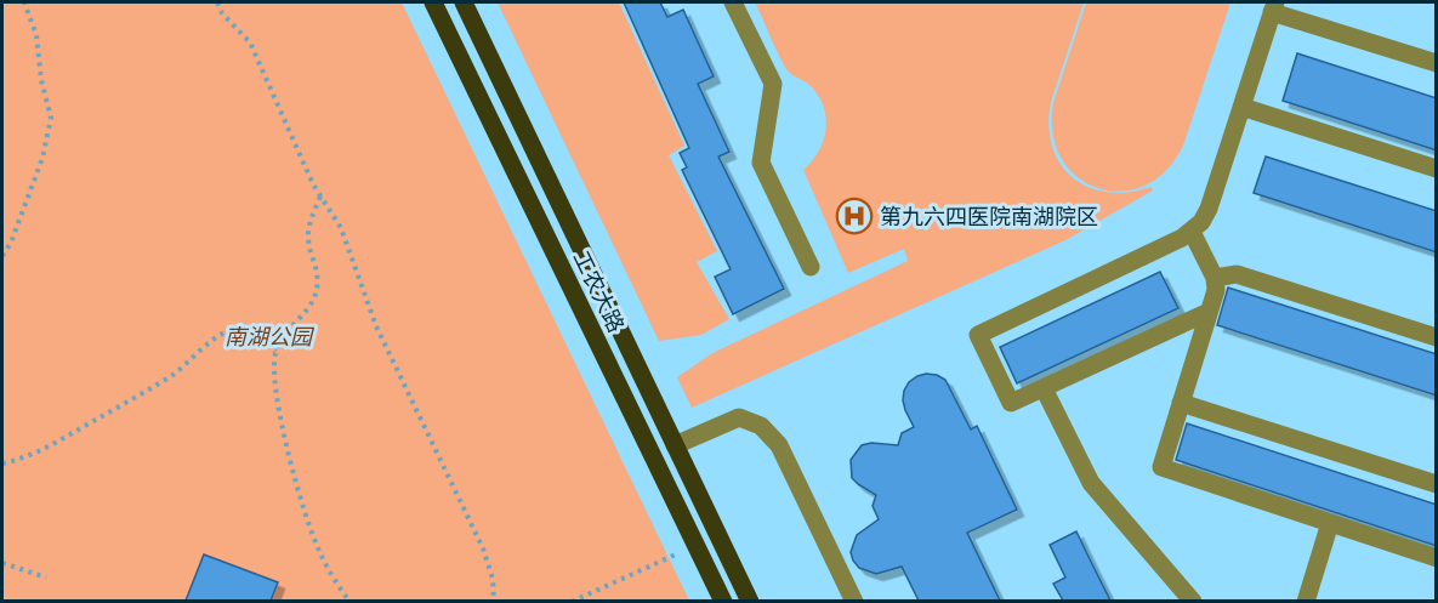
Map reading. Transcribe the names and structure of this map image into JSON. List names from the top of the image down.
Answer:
{
  "streets": {
    "main road": ["工农大路"]
  },
  "parks": ["南湖公园"],
  "places": {
    "hospital": ["第九六四医院南湖院区"]
  }
}
